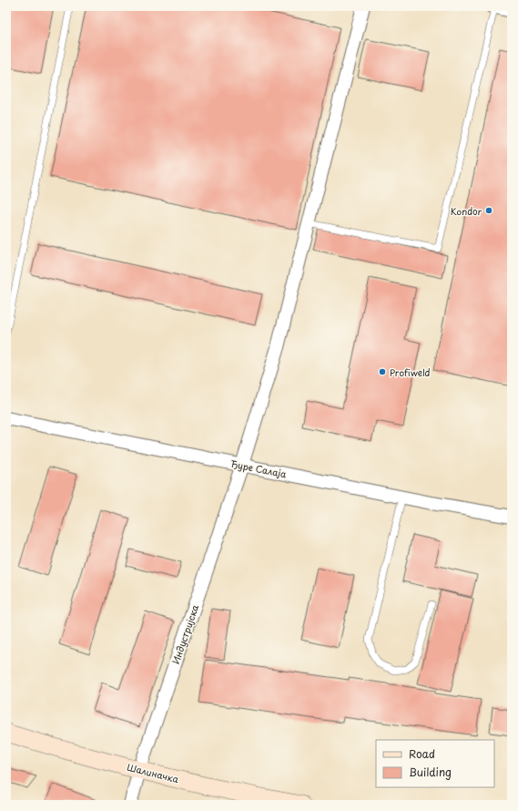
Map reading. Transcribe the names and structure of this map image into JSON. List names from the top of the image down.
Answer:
{
  "streets": {
    "main road": ["Шалиначка"],
    "street": ["Ђуре Салаја", "Индустријска"]
  },
  "crossings": [
    ["Ђуре Салаја", "Индустријска"],
    ["Индустријска", "Шалиначка"]
  ],
  "places": ["Kondor", "Profiweld"],
  "legend": ["Road", "Building"]
}
